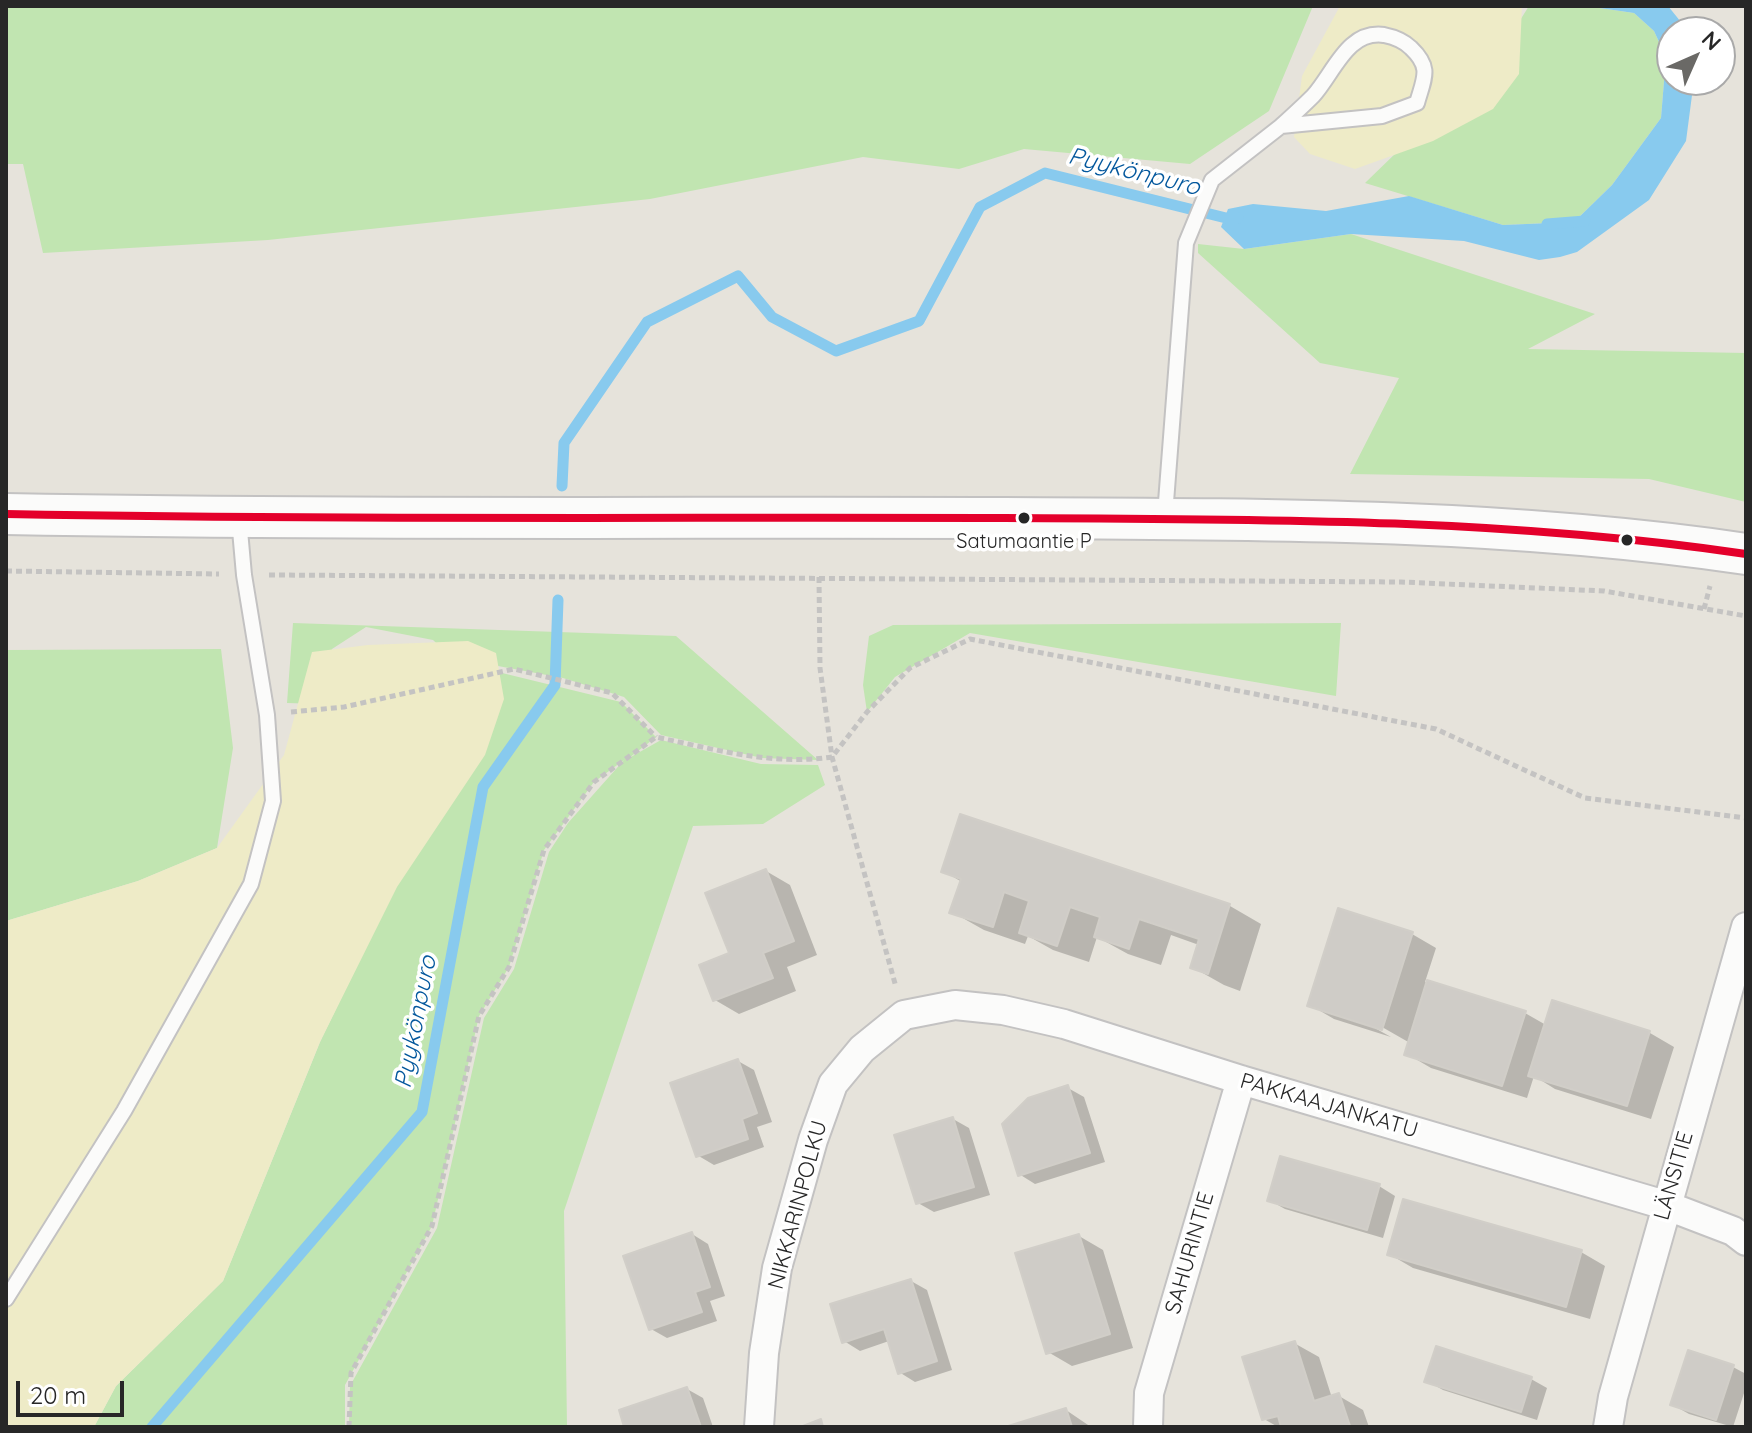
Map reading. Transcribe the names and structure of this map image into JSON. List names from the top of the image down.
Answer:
{
  "streets": {
    "street": [
      "PAKKAAJANKATU",
      "LÄNSITIE",
      "NIKKARINPOLKU",
      "SAHURINTIE"
    ]
  },
  "crossings": [
    ["PAKKAAJANKATU", "LÄNSITIE"],
    ["PAKKAAJANKATU", "NIKKARINPOLKU"],
    ["PAKKAAJANKATU", "SAHURINTIE"]
  ],
  "water": ["Pyykönpuro"],
  "places": ["Satumaantie P"],
  "scale_bar": "20 m",
  "north": "top right"
}
